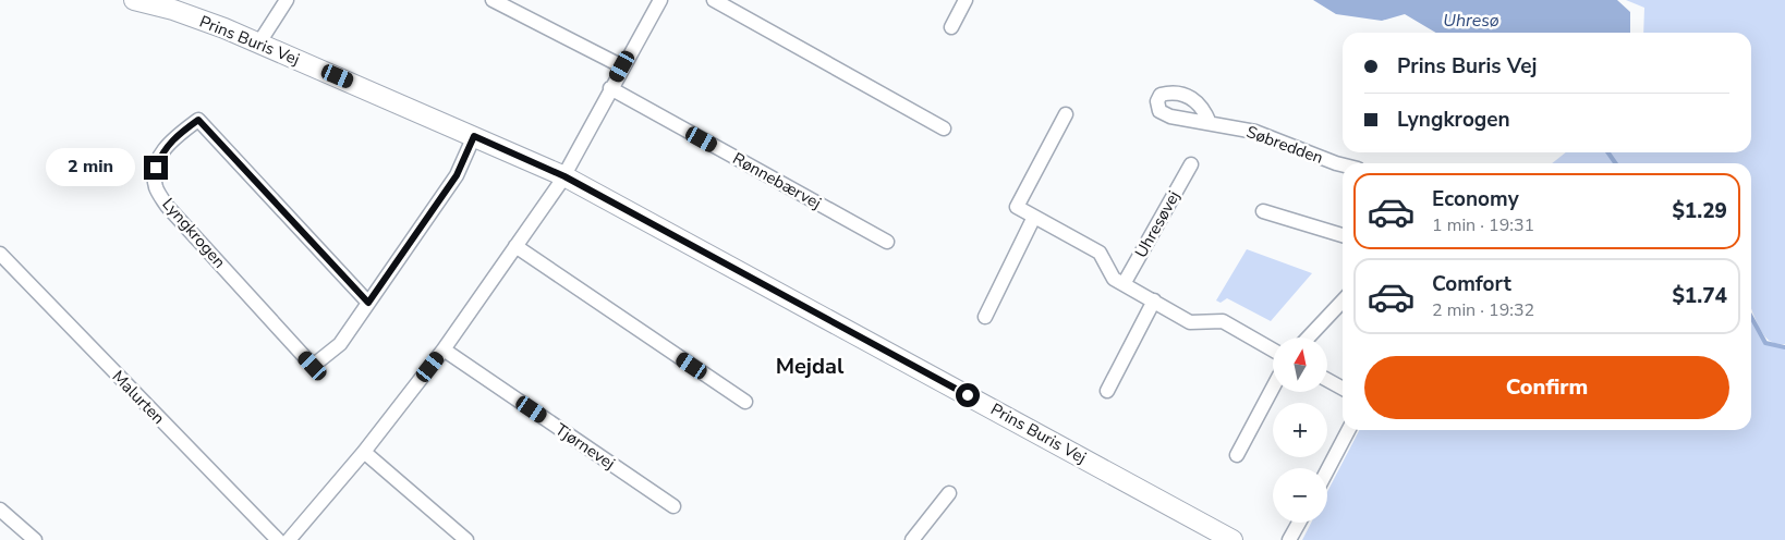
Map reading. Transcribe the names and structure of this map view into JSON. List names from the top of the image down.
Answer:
{
  "streets": {
    "street": [
      "Prins Buris Vej",
      "Søbredden",
      "Rønnebærvej",
      "Uhresøvej",
      "Lyngkrogen",
      "Malurten",
      "Tjørnevej"
    ]
  },
  "crossings": [
    ["Prins Buris Vej", "Lyngkrogen"]
  ],
  "districts": ["Mejdal"],
  "water": ["Uhresø"],
  "north": "top",
  "page": {
    "banner": ["Prins Buris Vej", "Lyngkrogen"],
    "bubble": "2 min",
    "list": [
      {
        "name": "Economy",
        "note": "1 min · 19:31",
        "value": "$1.29"
      },
      {
        "name": "Comfort",
        "note": "2 min · 19:32",
        "value": "$1.74"
      }
    ],
    "map_buttons": ["+", "−"],
    "buttons": "Confirm"
  }
}
